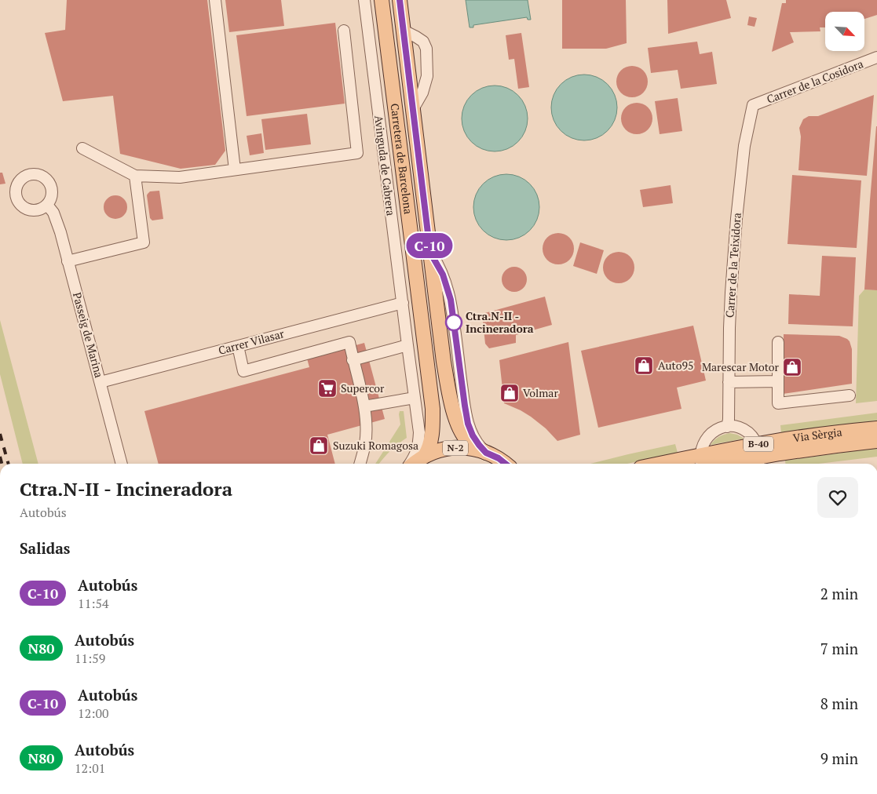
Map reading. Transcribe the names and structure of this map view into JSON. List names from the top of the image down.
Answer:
{
  "streets": {
    "main road": [
      "Carretera de Barcelona",
      "Via Sèrgia",
      "B-40",
      "N-2"
    ],
    "street": [
      "Carrer de la Cosidora",
      "Avinguda de Cabrera",
      "Carrer de la Teixidora",
      "Passeig de Marina",
      "Carrer Vilasar"
    ]
  },
  "crossings": [
    ["Carrer de la Cosidora", "Carrer de la Teixidora"],
    ["Carretera de Barcelona", "N-2"],
    ["Avinguda de Cabrera", "Carrer Vilasar"],
    ["Passeig de Marina", "Carrer Vilasar"]
  ],
  "places": {
    "other": ["Ctra.N-II - Incineradora"],
    "shop": [
      "Auto95",
      "Marescar Motor",
      "Volmar",
      "Suzuki Romagosa"
    ],
    "supermarket": ["Supercor"]
  },
  "lines": ["bus line C-10"],
  "north": "bottom right",
  "page": {
    "on_map": "C-10",
    "heading": [
      ["Ctra.N-II - Incineradora", "Autobús"],
      "Salidas"
    ],
    "list": [
      {
        "mark": "C-10",
        "name": "Autobús",
        "note": "11:54",
        "value": "2 min"
      },
      {
        "mark": "N80",
        "name": "Autobús",
        "note": "11:59",
        "value": "7 min"
      },
      {
        "mark": "C-10",
        "name": "Autobús",
        "note": "12:00",
        "value": "8 min"
      },
      {
        "mark": "N80",
        "name": "Autobús",
        "note": "12:01",
        "value": "9 min"
      }
    ]
  }
}
